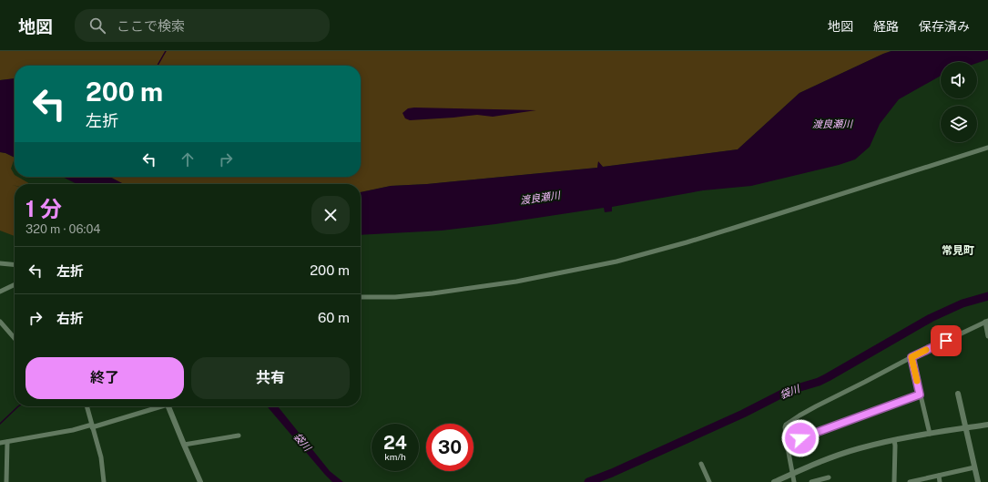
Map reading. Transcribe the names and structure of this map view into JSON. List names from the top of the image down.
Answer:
{
  "districts": ["常見町"],
  "water": ["渡良瀬川", "袋川"],
  "page": {
    "header": "地図",
    "search": "ここで検索",
    "nav": ["地図", "経路", "保存済み"],
    "turn": ["200 m", "左折"],
    "heading": ["1 分", "320 m · 06:04"],
    "list": [
      {
        "name": "左折",
        "value": "200 m"
      },
      {
        "name": "右折",
        "value": "60 m"
      }
    ],
    "buttons": ["終了", "共有"],
    "speed": "24 km/h",
    "limit": "30"
  }
}
